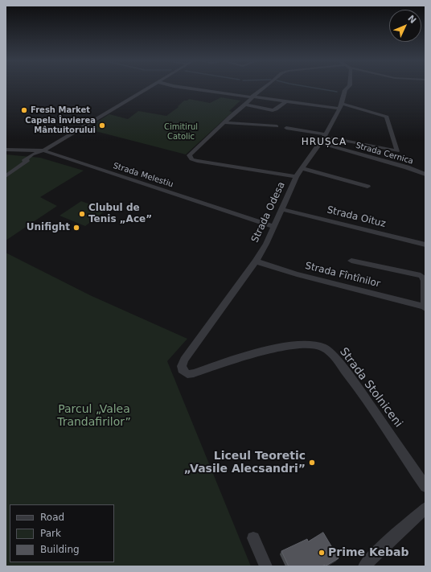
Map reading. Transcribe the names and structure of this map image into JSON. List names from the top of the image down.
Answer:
{
  "streets": {
    "street": [
      "Strada Cernica",
      "Strada Melestiu",
      "Strada Odesa",
      "Strada Oituz",
      "Strada Fîntînilor",
      "Strada Stolniceni"
    ]
  },
  "crossings": [
    ["Strada Cernica", "Strada Odesa"],
    ["Strada Melestiu", "Strada Odesa"],
    ["Strada Odesa", "Strada Oituz"],
    ["Strada Odesa", "Strada Fîntînilor"],
    ["Strada Odesa", "Strada Stolniceni"]
  ],
  "districts": ["HRUȘCA"],
  "parks": ["Cimitirul Catolic", "Parcul „Valea Trandafirilor”"],
  "places": [
    "Fresh Market",
    "Capela Învierea Mântuitorului",
    "Clubul de Tenis „Ace”",
    "Unifight",
    "Liceul Teoretic „Vasile Alecsandri”",
    "Prime Kebab"
  ],
  "legend": ["Road", "Park", "Building"],
  "north": "top right"
}
